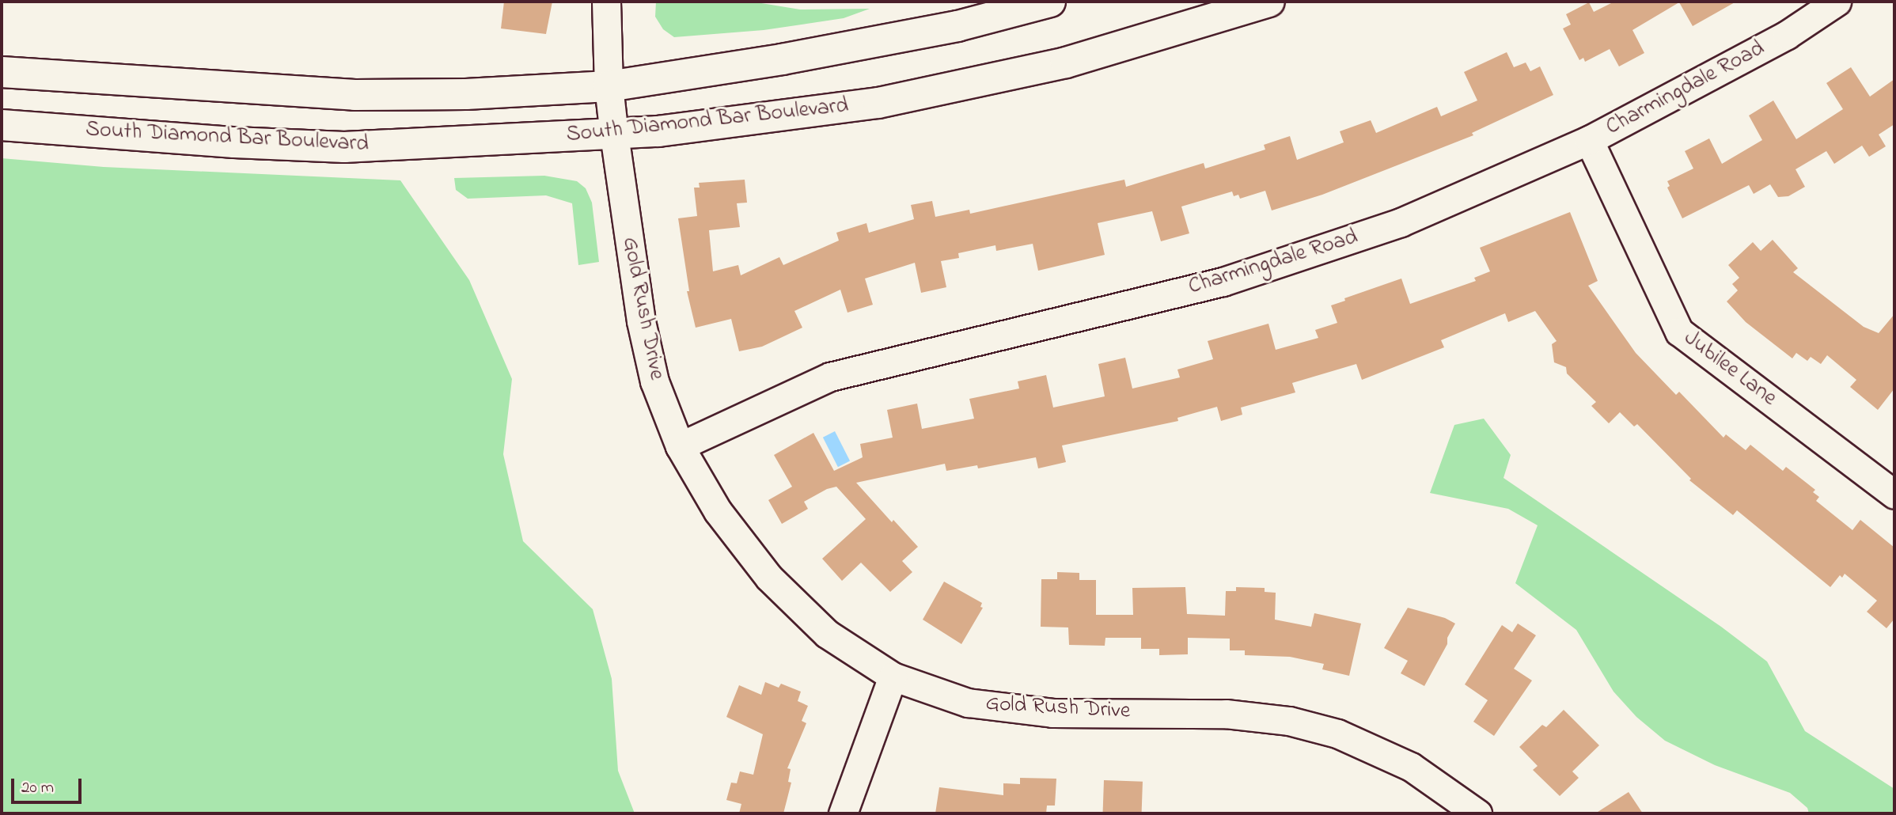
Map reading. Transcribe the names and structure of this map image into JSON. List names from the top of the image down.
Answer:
{
  "streets": {
    "main road": ["South Diamond Bar Boulevard"],
    "street": ["Charmingdale Road", "Gold Rush Drive", "Jubilee Lane"]
  },
  "crossings": [
    ["Charmingdale Road", "Gold Rush Drive"],
    ["Charmingdale Road", "Jubilee Lane"],
    ["South Diamond Bar Boulevard", "Gold Rush Drive"]
  ],
  "scale_bar": "20 m"
}
